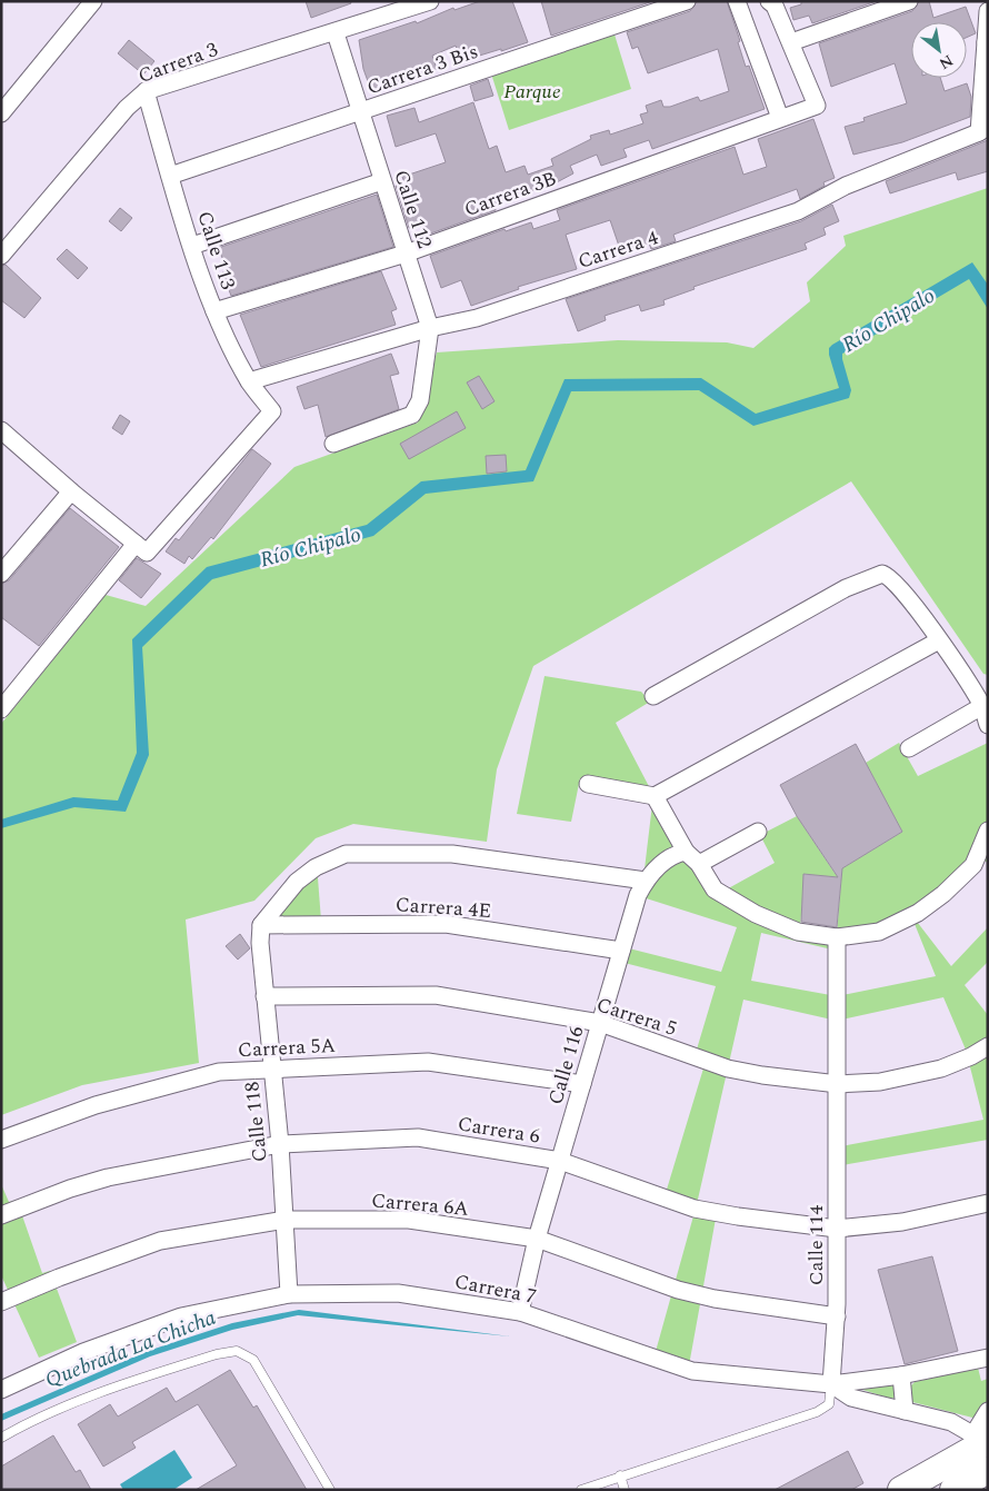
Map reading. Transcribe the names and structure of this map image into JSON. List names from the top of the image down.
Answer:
{
  "streets": {
    "street": [
      "Carrera 3",
      "Carrera 3 Bis",
      "Carrera 3B",
      "Calle 112",
      "Carrera 4",
      "Calle 113",
      "Carrera 4E",
      "Carrera 5",
      "Carrera 5A",
      "Calle 116",
      "Calle 118",
      "Carrera 6",
      "Carrera 6A",
      "Calle 114",
      "Carrera 7"
    ]
  },
  "crossings": [
    ["Carrera 3", "Calle 112"],
    ["Carrera 3", "Calle 113"],
    ["Carrera 3 Bis", "Calle 112"],
    ["Carrera 3 Bis", "Calle 113"],
    ["Carrera 3B", "Calle 112"],
    ["Carrera 3B", "Calle 113"],
    ["Calle 112", "Carrera 4"],
    ["Carrera 4", "Calle 113"],
    ["Carrera 4E", "Calle 116"],
    ["Carrera 4E", "Calle 118"],
    ["Carrera 5", "Calle 116"],
    ["Carrera 5", "Calle 118"],
    ["Carrera 5", "Calle 114"],
    ["Carrera 5A", "Calle 116"],
    ["Carrera 5A", "Calle 118"],
    ["Calle 116", "Carrera 6"],
    ["Calle 116", "Carrera 6A"],
    ["Calle 116", "Carrera 7"],
    ["Calle 118", "Carrera 6"],
    ["Calle 118", "Carrera 6A"],
    ["Calle 118", "Carrera 7"],
    ["Carrera 6", "Calle 114"],
    ["Carrera 6A", "Calle 114"],
    ["Calle 114", "Carrera 7"]
  ],
  "water": ["Río Chipalo", "Quebrada La Chicha"],
  "parks": ["Parque"],
  "north": "bottom right"
}
